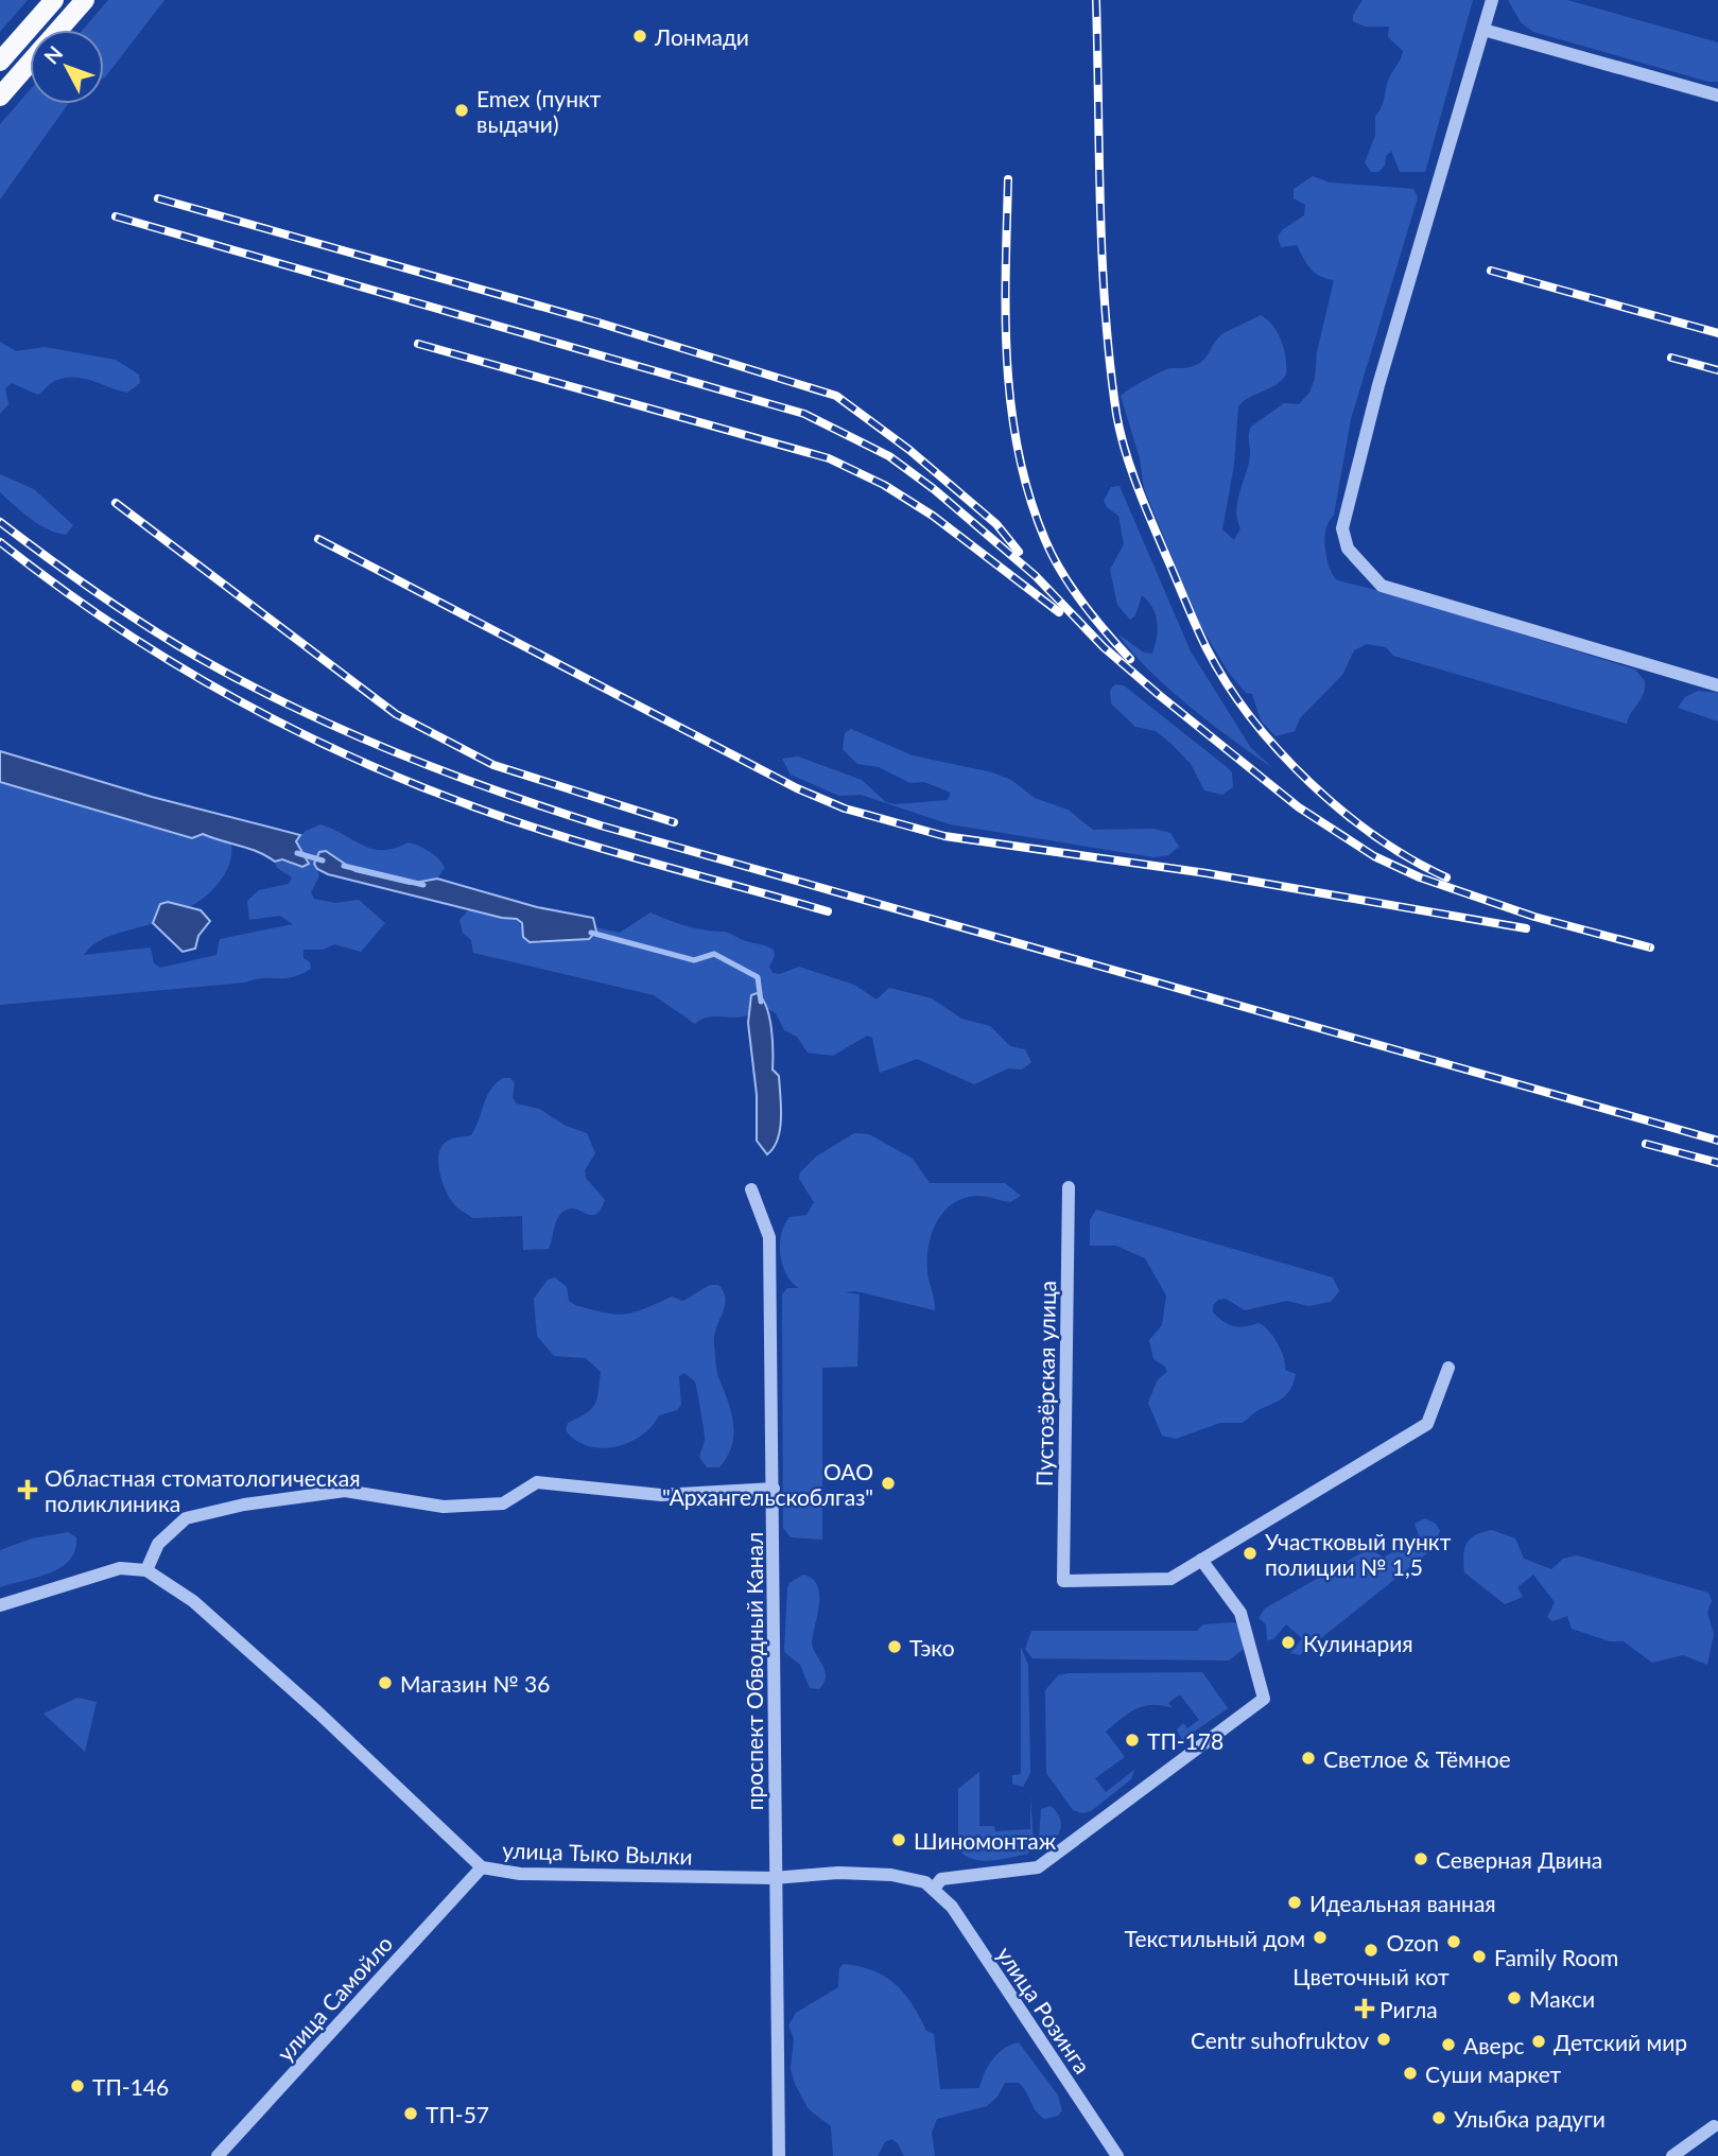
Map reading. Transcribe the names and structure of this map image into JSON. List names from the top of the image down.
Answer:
{
  "streets": {
    "street": [
      "Пустозёрская улица",
      "проспект Обводный Канал",
      "улица Тыко Вылки",
      "улица Самойло",
      "улица Розинга"
    ]
  },
  "crossings": [
    ["проспект Обводный Канал", "улица Тыко Вылки"],
    ["улица Тыко Вылки", "улица Самойло"],
    ["улица Тыко Вылки", "улица Розинга"]
  ],
  "places": {
    "other": [
      "Лонмади",
      "Emex (пункт выдачи)",
      "ОАО \"Архангельскоблгаз\"",
      "Участковый пункт полиции № 1,5",
      "Кулинария",
      "Тэко",
      "Магазин № 36",
      "ТП-178",
      "Светлое & Тёмное",
      "Шиномонтаж",
      "Северная Двина",
      "Идеальная ванная",
      "Текстильный дом",
      "Ozon",
      "Цветочный кот",
      "Family Room",
      "Макси",
      "Centr suhofruktov",
      "Детский мир",
      "Аверс",
      "Суши маркет",
      "ТП-146",
      "ТП-57",
      "Улыбка радуги"
    ],
    "health": ["Областная стоматологическая поликлиника", "Ригла"]
  },
  "north": "top left"
}
